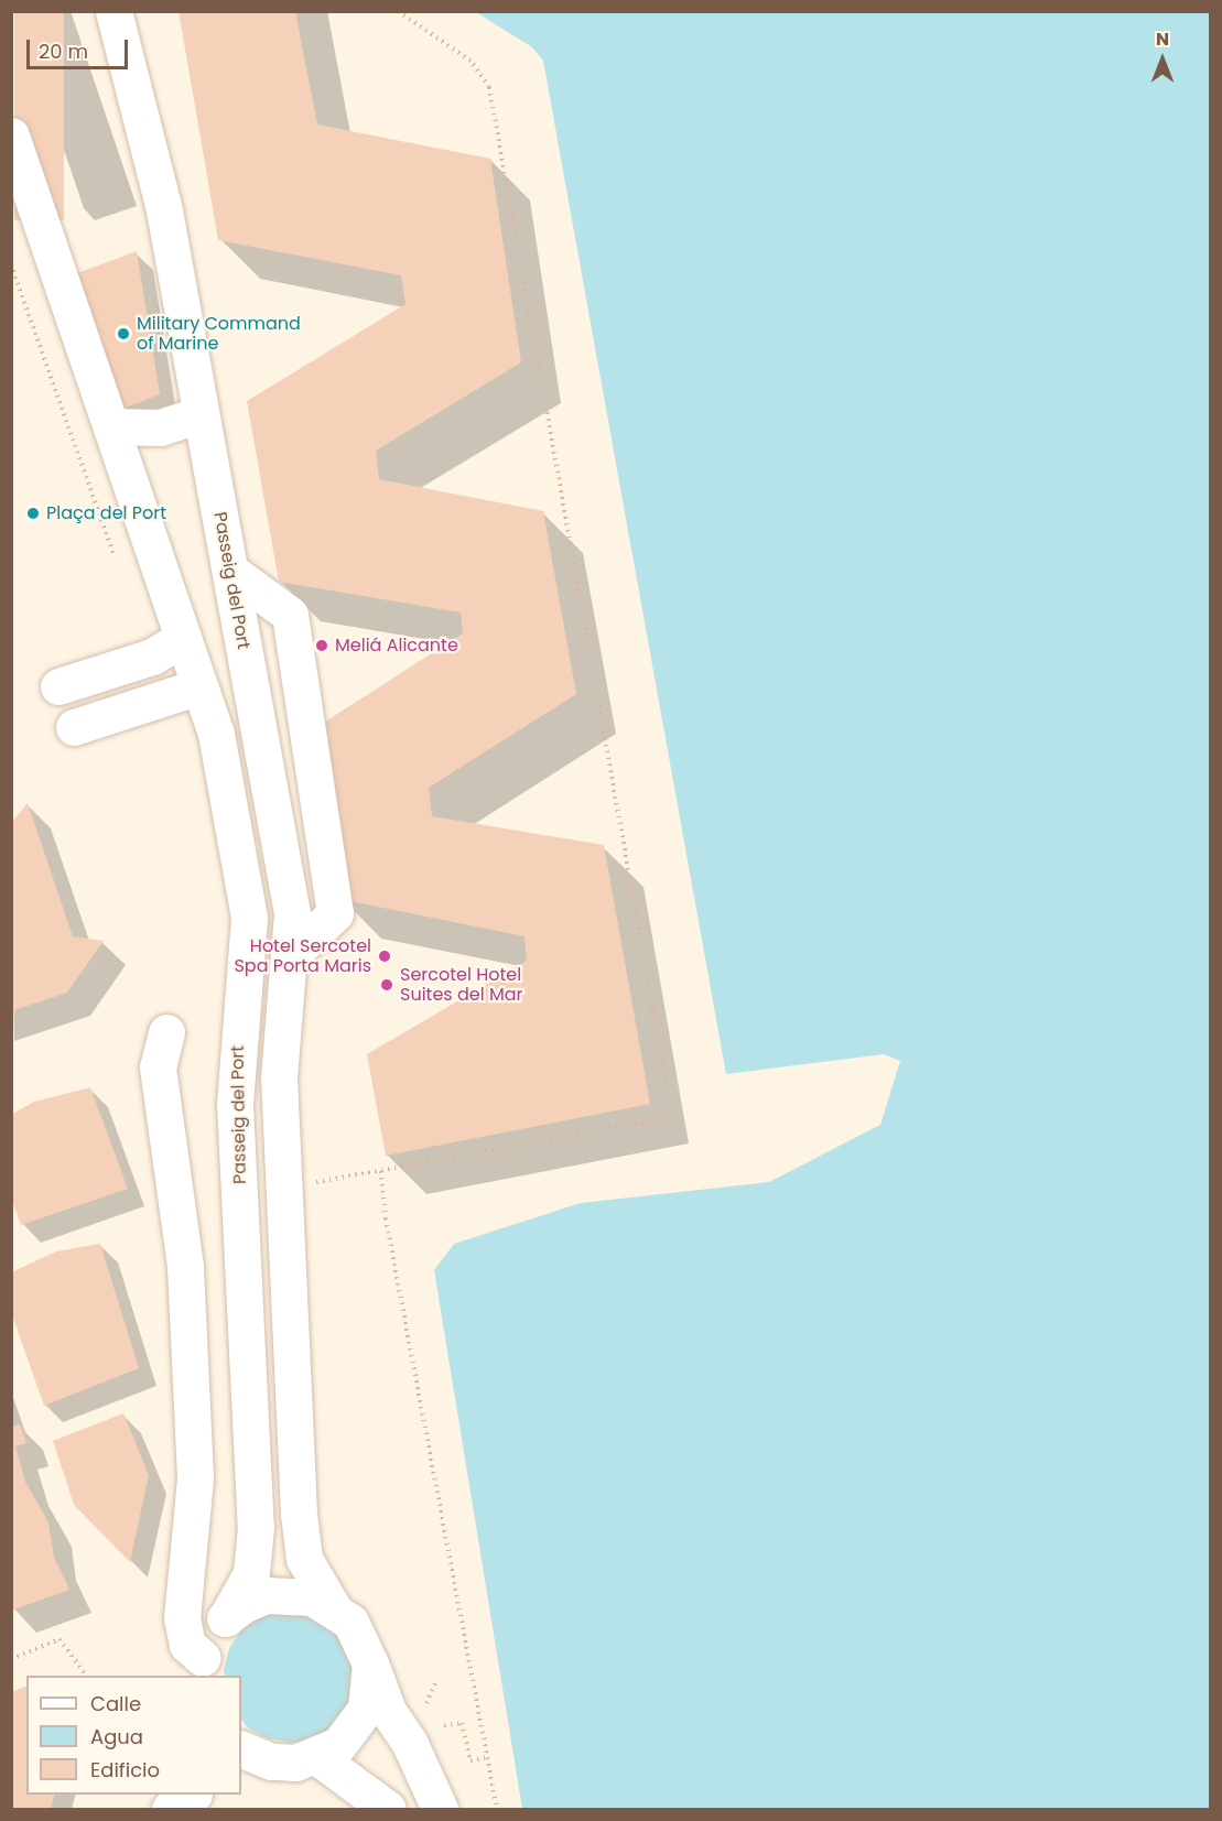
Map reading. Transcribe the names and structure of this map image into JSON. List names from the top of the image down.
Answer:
{
  "streets": {
    "lane": ["Passeig del Port"]
  },
  "places": [
    "Military Command of Marine",
    "Plaça del Port",
    "Meliá Alicante",
    "Hotel Sercotel Spa Porta Maris",
    "Sercotel Hotel Suites del Mar"
  ],
  "legend": ["Calle", "Agua", "Edificio"],
  "scale_bar": "20 m",
  "north": "top"
}
